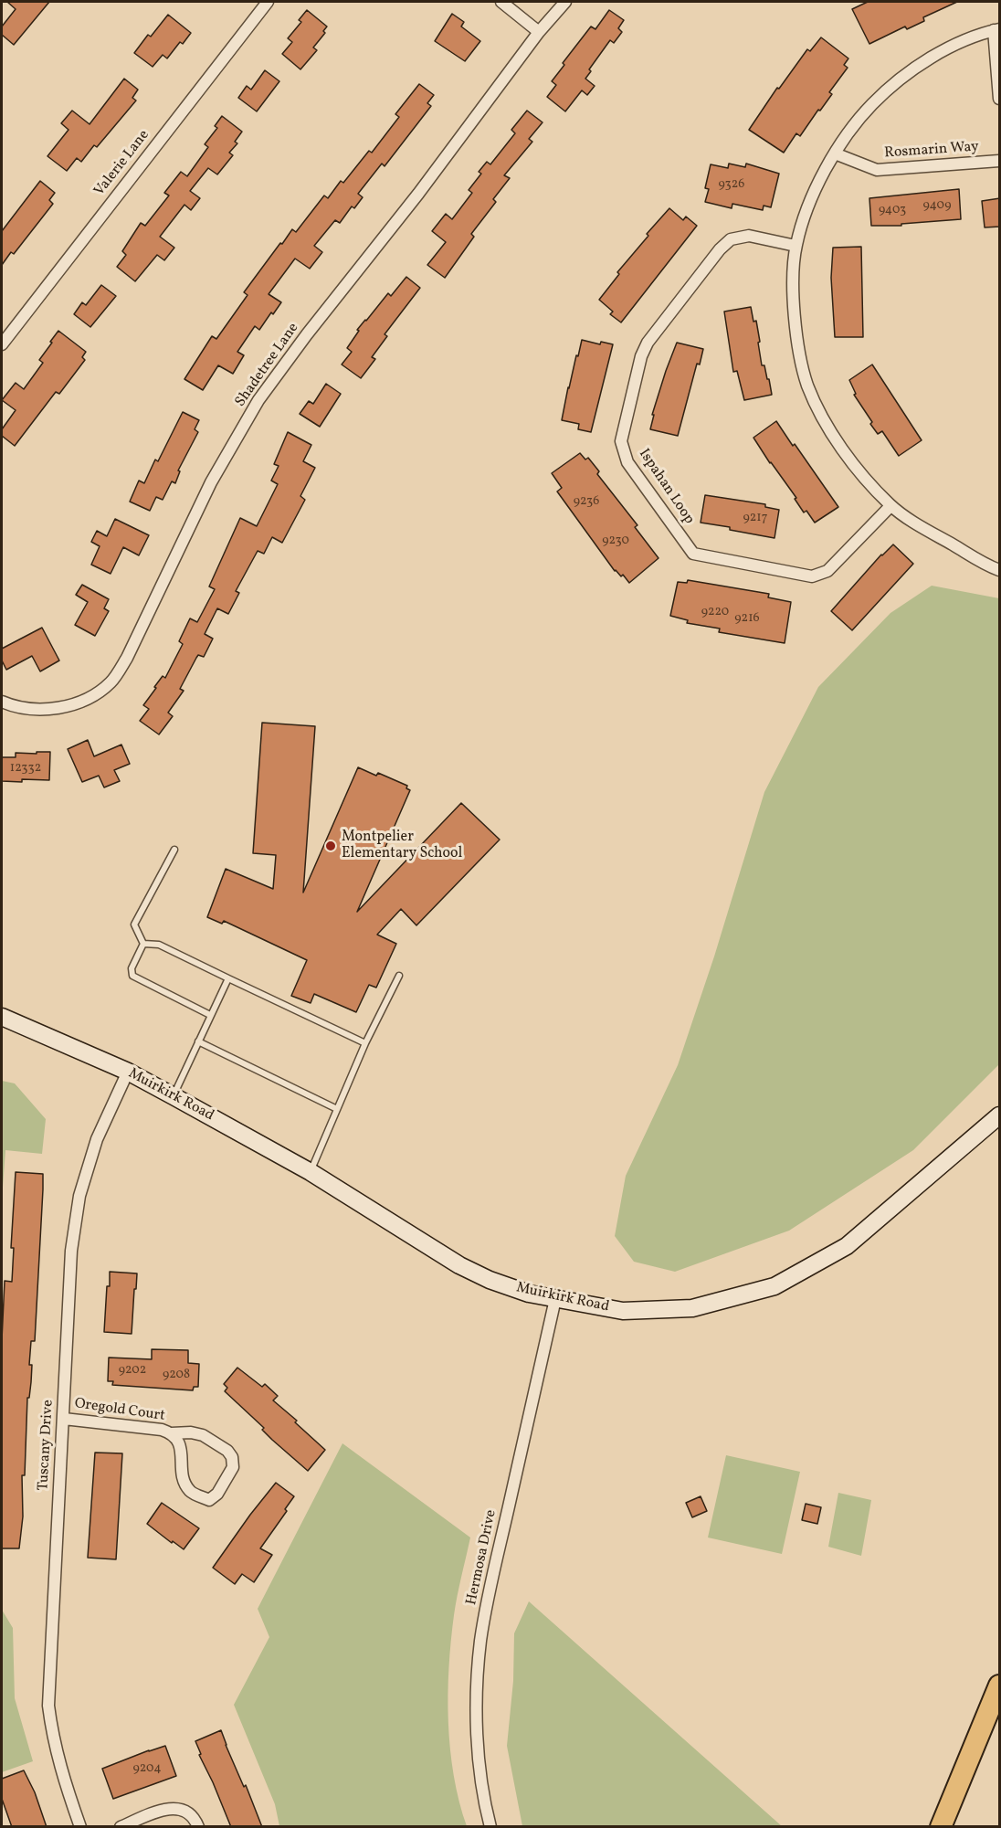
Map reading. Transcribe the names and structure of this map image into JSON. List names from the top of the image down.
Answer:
{
  "streets": {
    "main road": ["Muirkirk Road"],
    "street": [
      "Rosmarin Way",
      "Valerie Lane",
      "Shadetree Lane",
      "Ispahan Loop",
      "Oregold Court",
      "Tuscany Drive",
      "Hermosa Drive"
    ]
  },
  "crossings": [
    ["Muirkirk Road", "Tuscany Drive"],
    ["Muirkirk Road", "Hermosa Drive"],
    ["Oregold Court", "Tuscany Drive"]
  ],
  "places": ["Montpelier Elementary School"],
  "house_numbers": [
    "9326",
    "9409",
    "9403",
    "9236",
    "9217",
    "9230",
    "9220",
    "9216",
    "12332",
    "9202",
    "9208",
    "9204"
  ]
}
